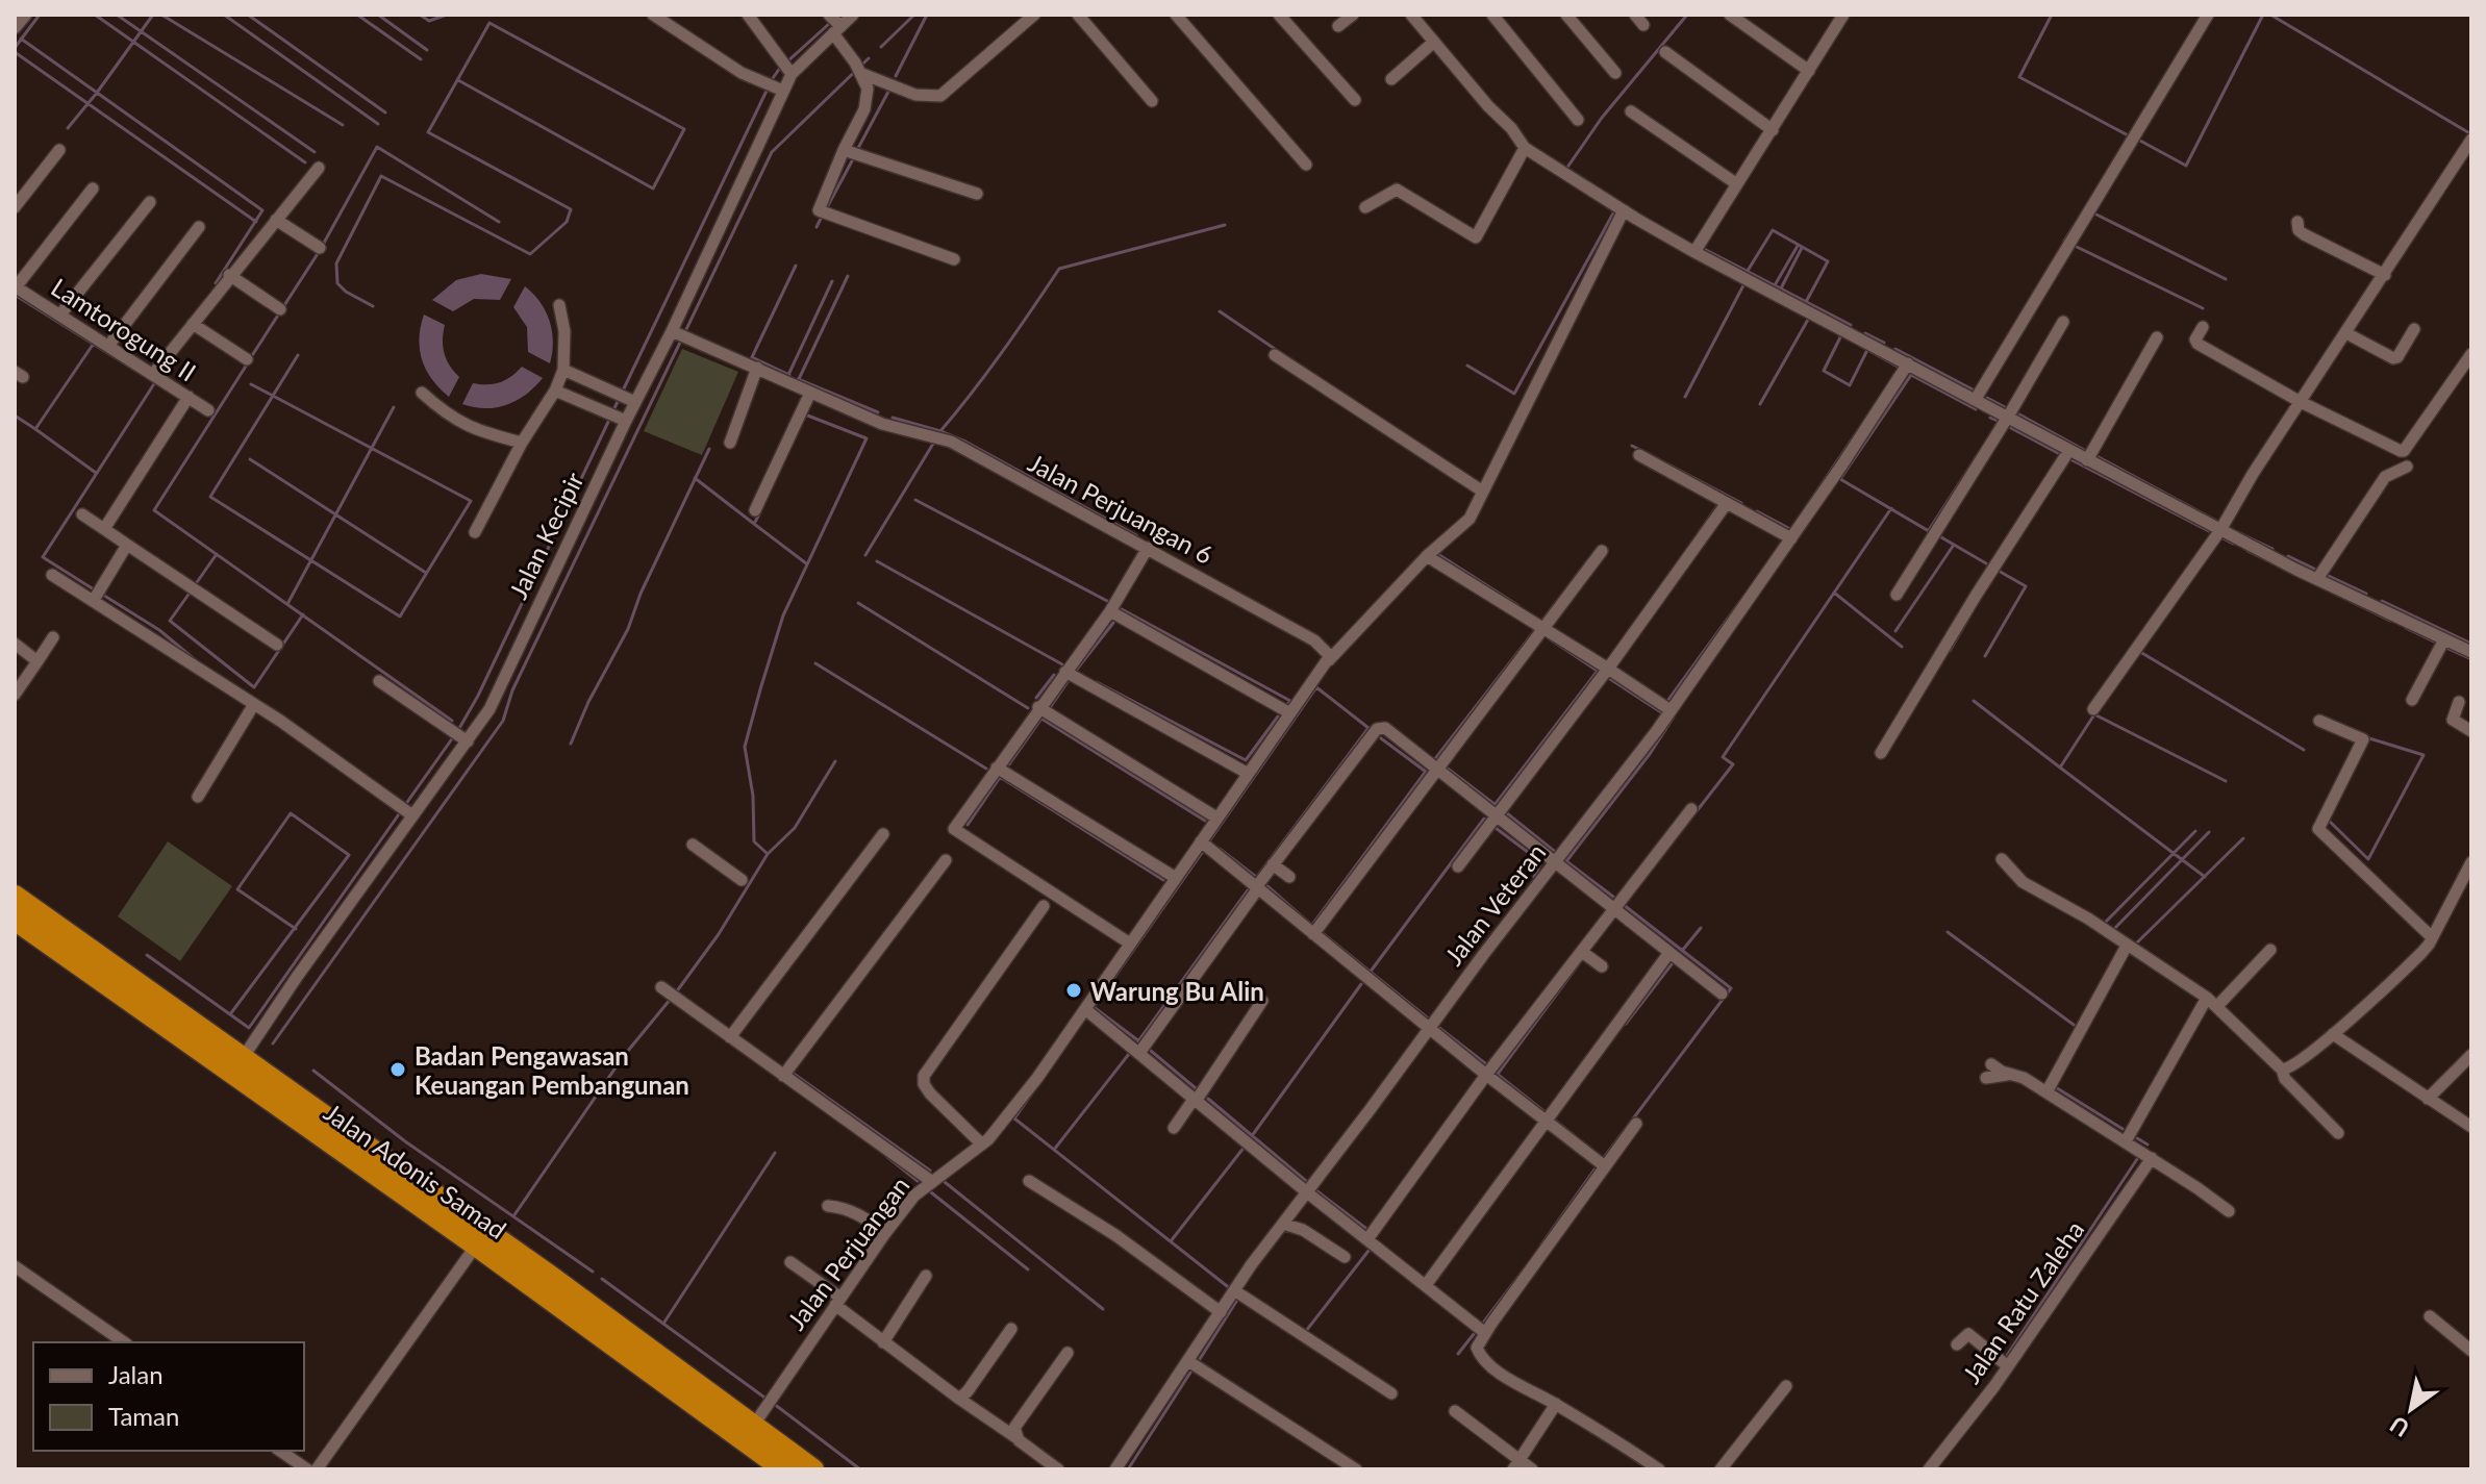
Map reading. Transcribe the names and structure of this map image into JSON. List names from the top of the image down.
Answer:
{
  "streets": {
    "highway": ["Jalan Adonis Samad"],
    "street": [
      "Lamtorogung II",
      "Jalan Perjuangan 6",
      "Jalan Kecipir",
      "Jalan Veteran",
      "Jalan Perjuangan",
      "Jalan Ratu Zaleha"
    ]
  },
  "crossings": [
    ["Jalan Perjuangan 6", "Jalan Kecipir"],
    ["Jalan Perjuangan 6", "Jalan Perjuangan"]
  ],
  "places": ["Warung Bu Alin", "Badan Pengawasan Keuangan Pembangunan"],
  "legend": ["Jalan", "Taman"],
  "north": "bottom left"
}
